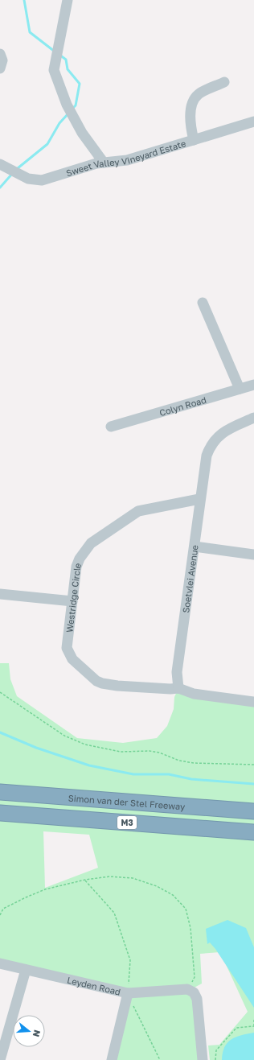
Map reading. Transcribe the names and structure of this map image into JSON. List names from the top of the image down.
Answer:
{
  "streets": {
    "highway": ["Simon van der Stel Freeway", "M3"],
    "street": [
      "Sweet Valley Vineyard Estate",
      "Colyn Road",
      "Soetvlei Avenue",
      "Westridge Circle",
      "Leyden Road"
    ]
  },
  "crossings": [
    ["Soetvlei Avenue", "Westridge Circle"]
  ],
  "north": "right"
}
